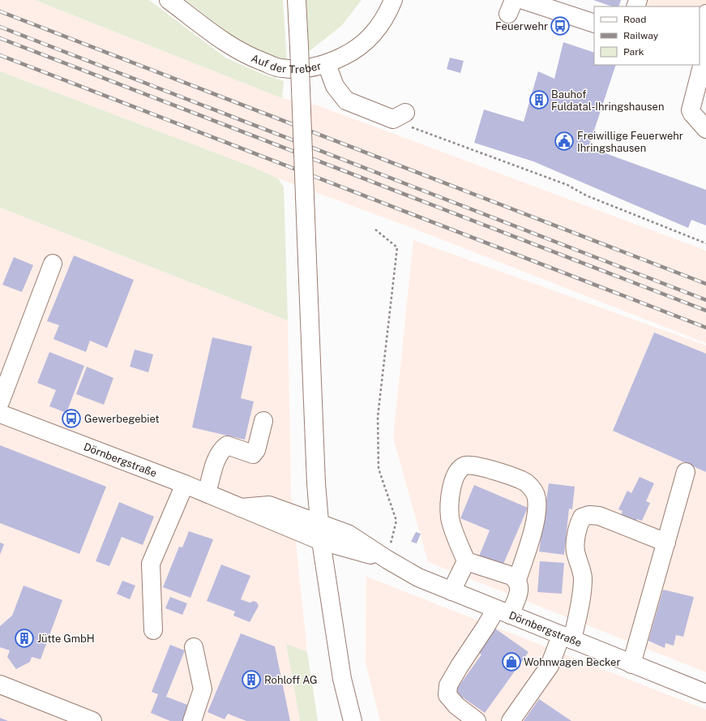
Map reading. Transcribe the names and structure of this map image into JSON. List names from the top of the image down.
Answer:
{
  "streets": {
    "street": ["Auf der Treber", "Dörnbergstraße"]
  },
  "places": {
    "bus stop": ["Feuerwehr", "Gewerbegebiet"],
    "building": ["Bauhof Fuldatal-Ihringshausen", "Jütte GmbH", "Rohloff AG"],
    "public building": ["Freiwillige Feuerwehr Ihringshausen"],
    "shop": ["Wohnwagen Becker"]
  },
  "legend": ["Road", "Railway", "Park"]
}
